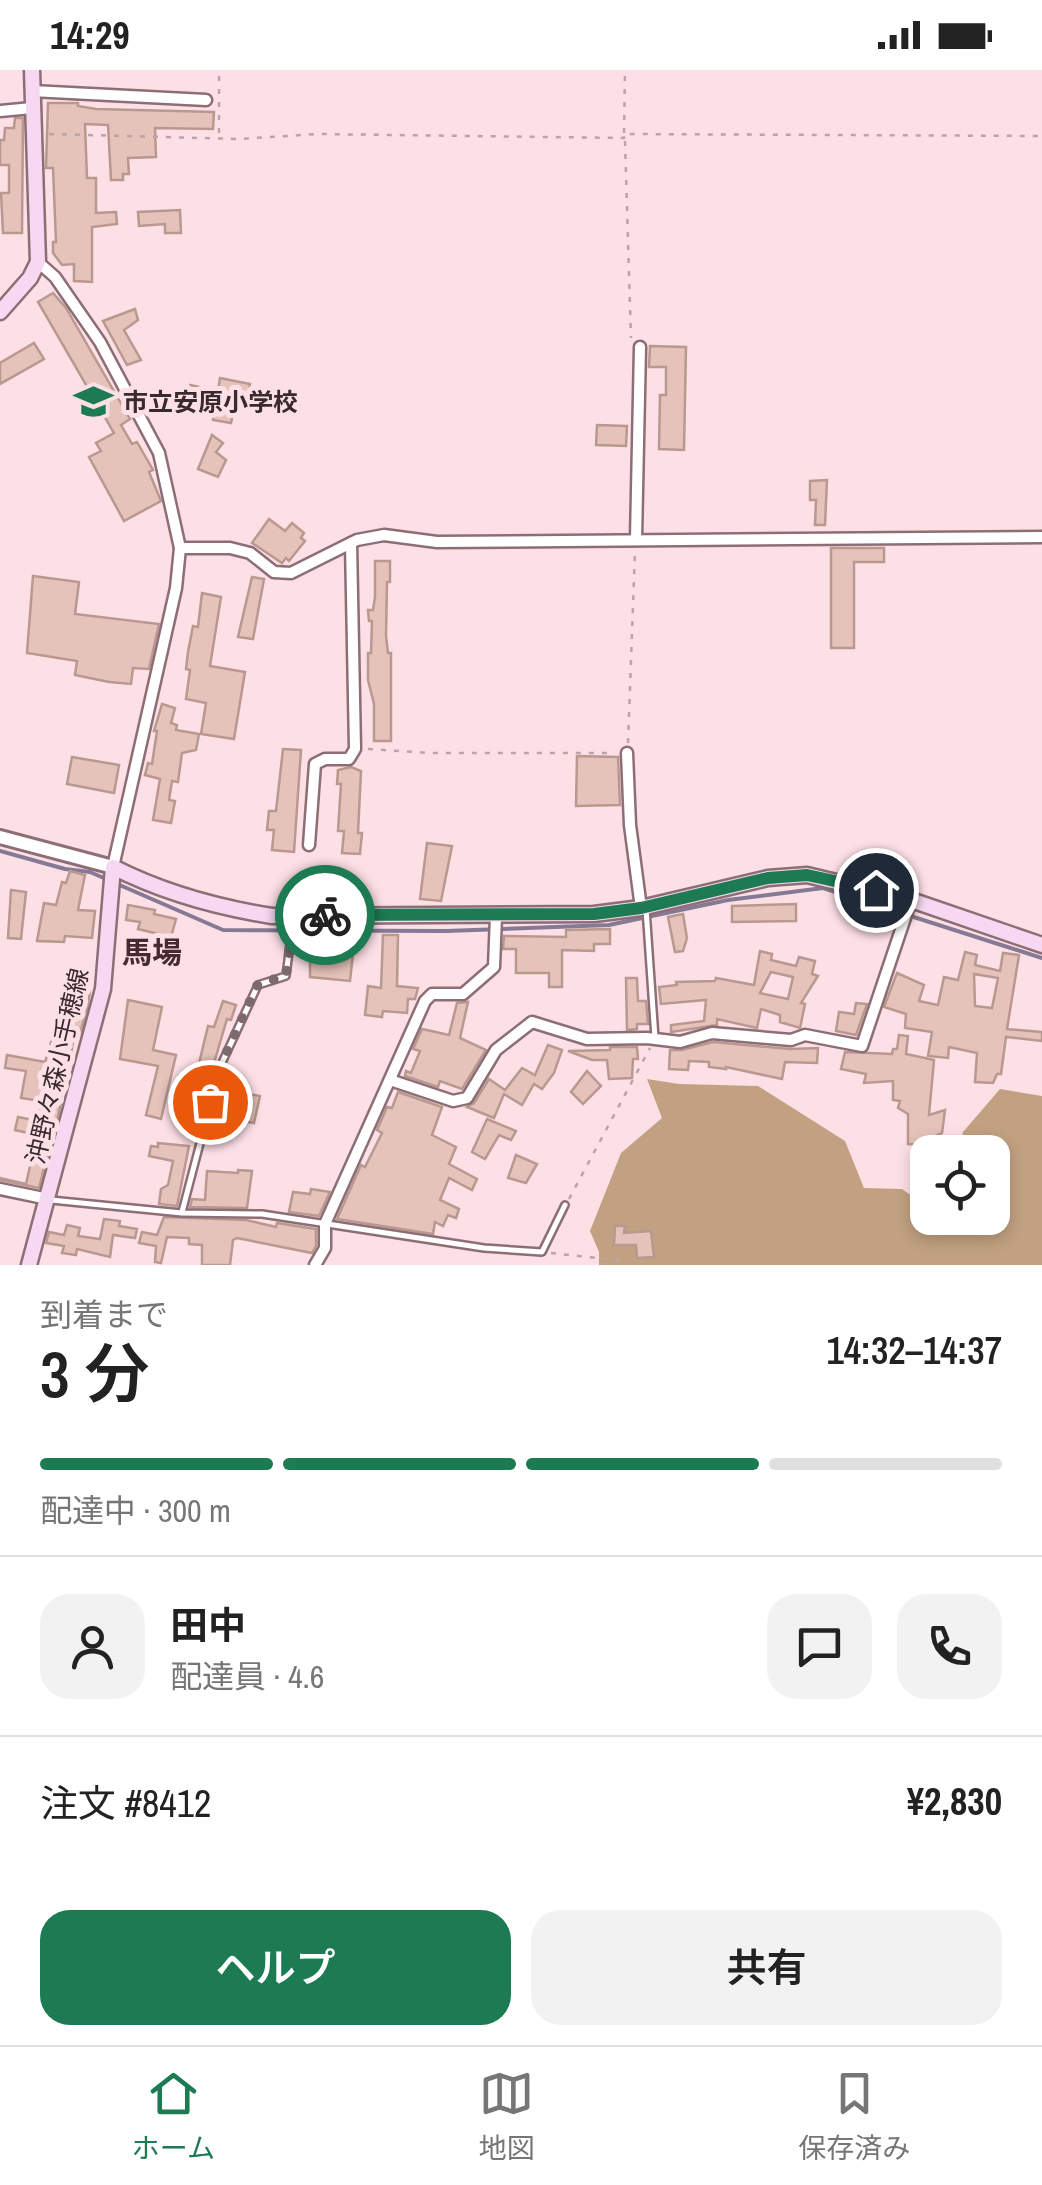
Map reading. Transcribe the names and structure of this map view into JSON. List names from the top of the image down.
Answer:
{
  "streets": {
    "main road": ["沖野々森小手穂線"]
  },
  "districts": ["馬場"],
  "places": {
    "school or university": ["市立安原小学校"]
  },
  "page": {
    "status": "14:29",
    "heading": ["3 分", "到着まで", "14:32–14:37"],
    "panel": [
      "田中",
      "配達員 · 4.6",
      "注文 #8412",
      "¥2,830"
    ],
    "bar": "配達中 · 300 m",
    "buttons": ["ヘルプ", "共有"],
    "tabs": ["ホーム", "地図", "保存済み"]
  }
}
